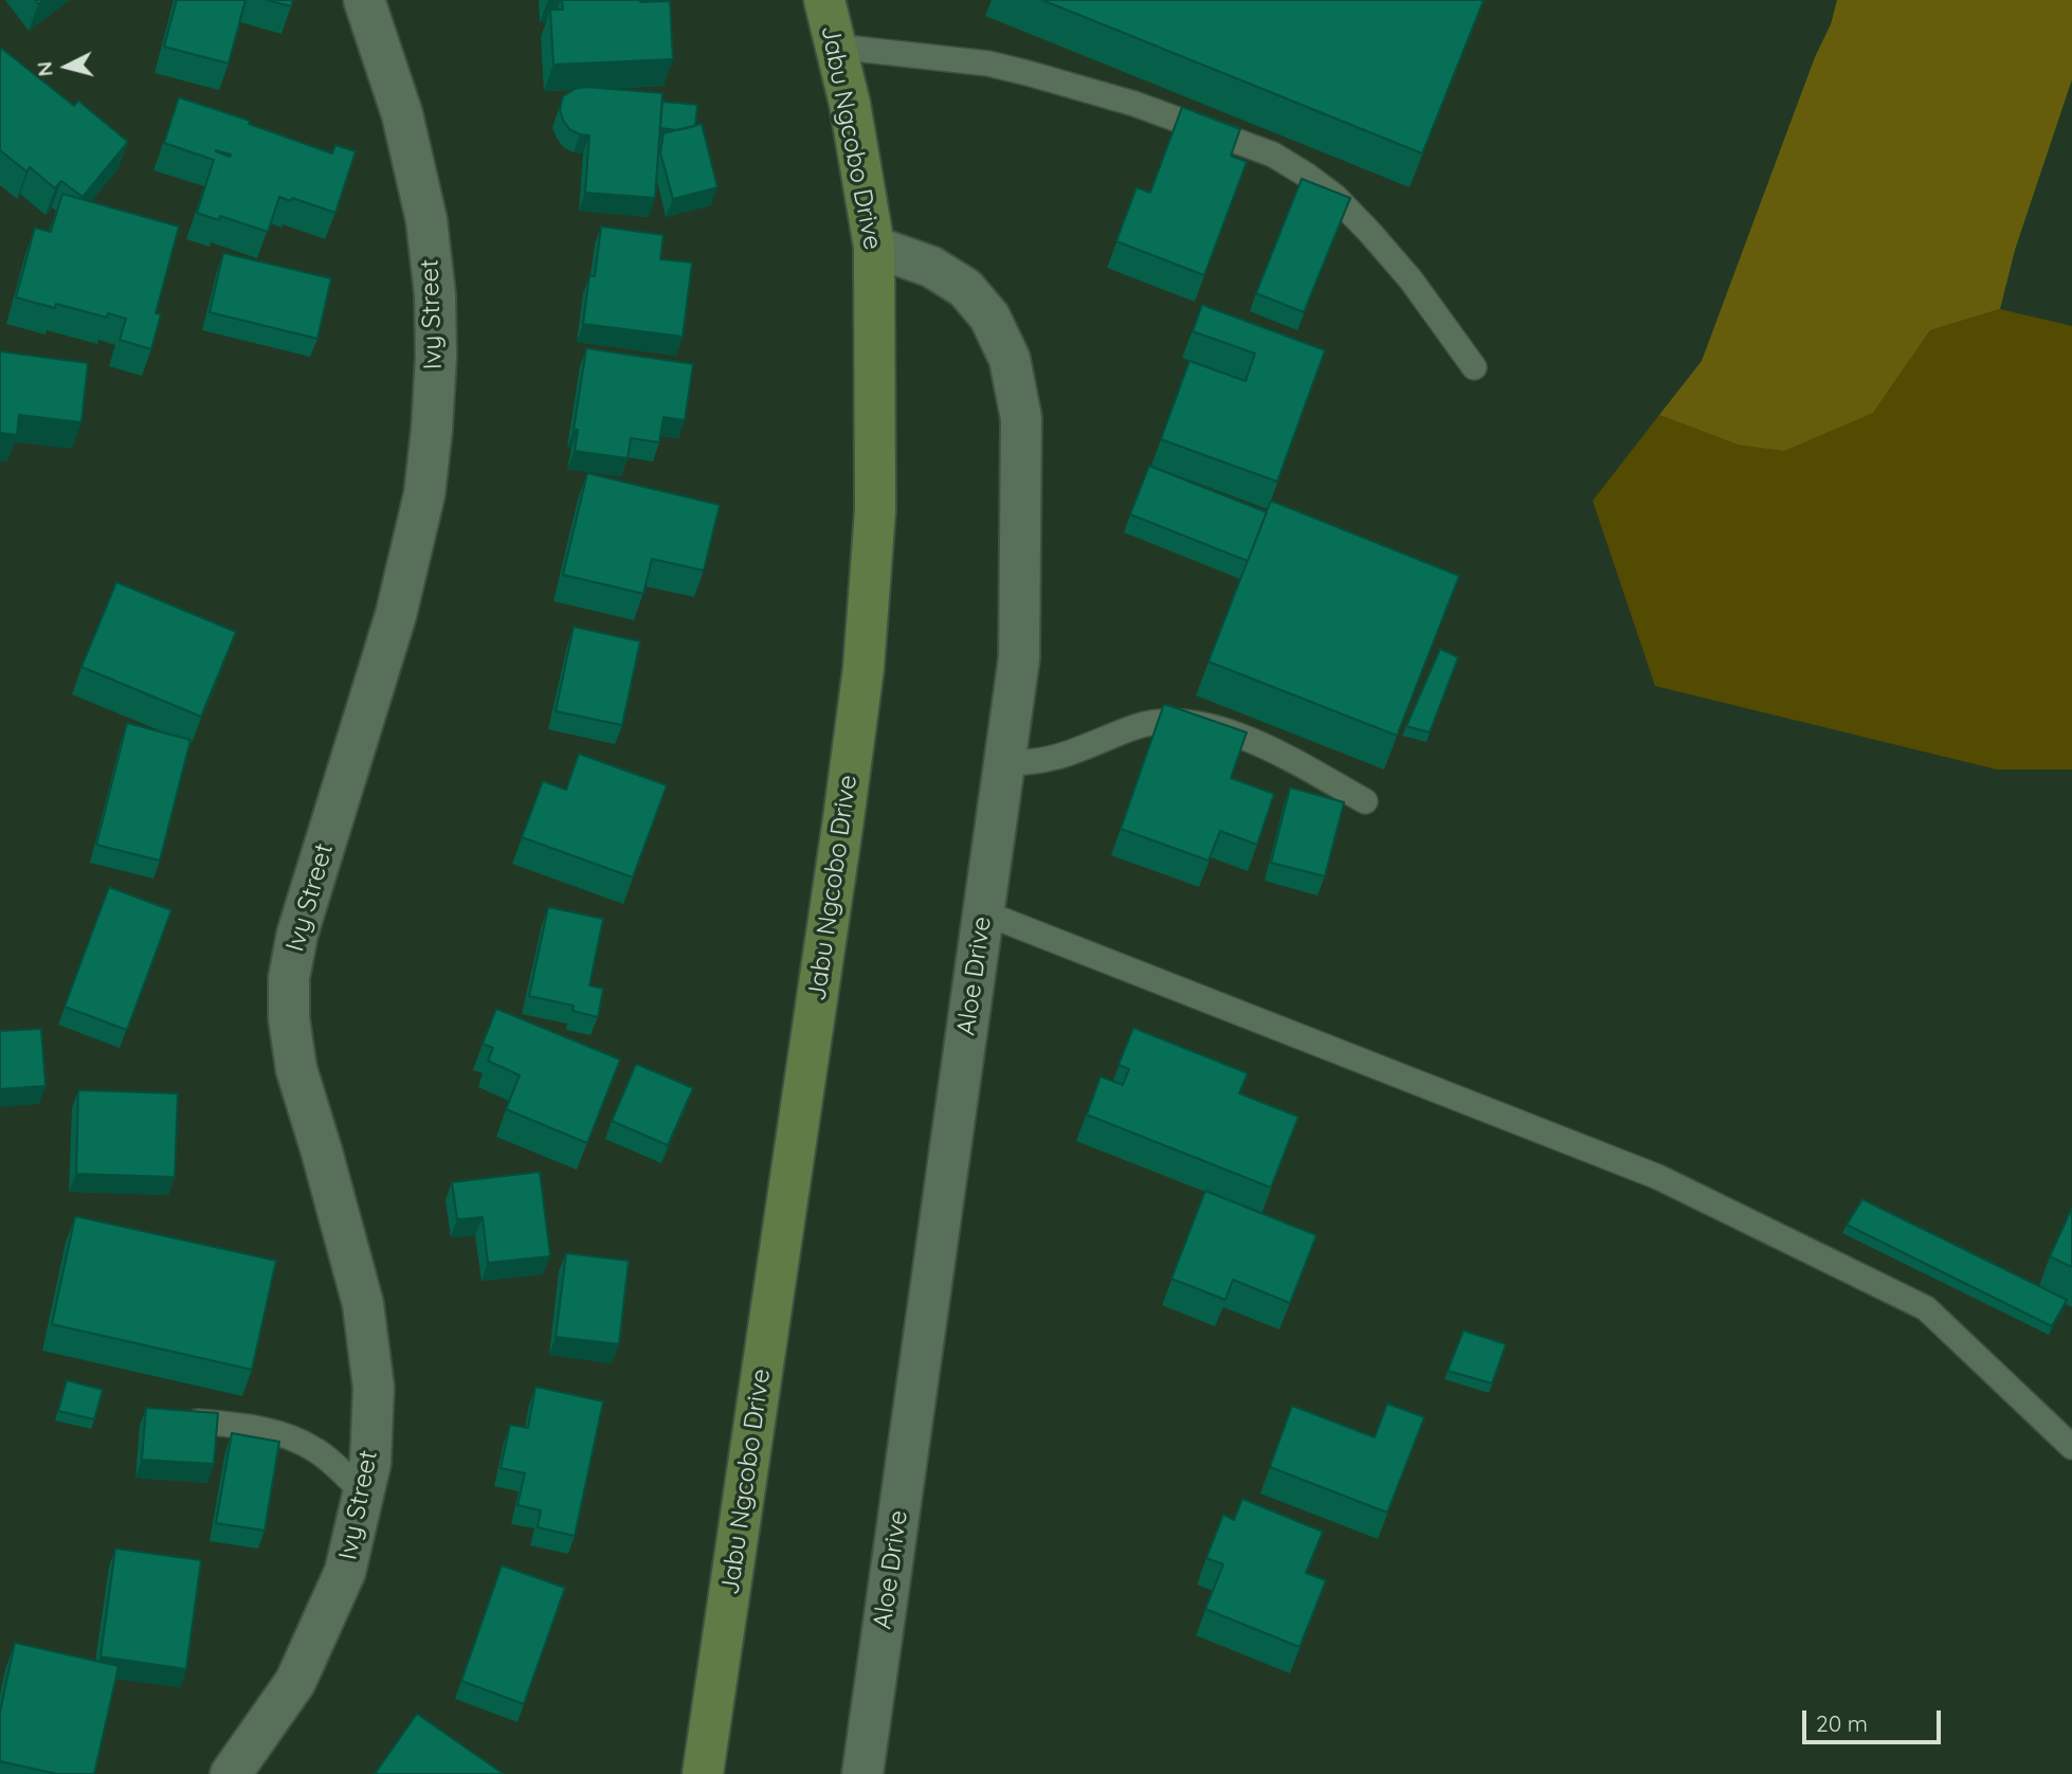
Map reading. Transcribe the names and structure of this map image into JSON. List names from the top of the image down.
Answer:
{
  "streets": {
    "main road": ["Jabu Ngcobo Drive"],
    "street": ["Ivy Street", "Aloe Drive"]
  },
  "crossings": [
    ["Jabu Ngcobo Drive", "Aloe Drive"]
  ],
  "scale_bar": "20 m",
  "north": "left"
}
